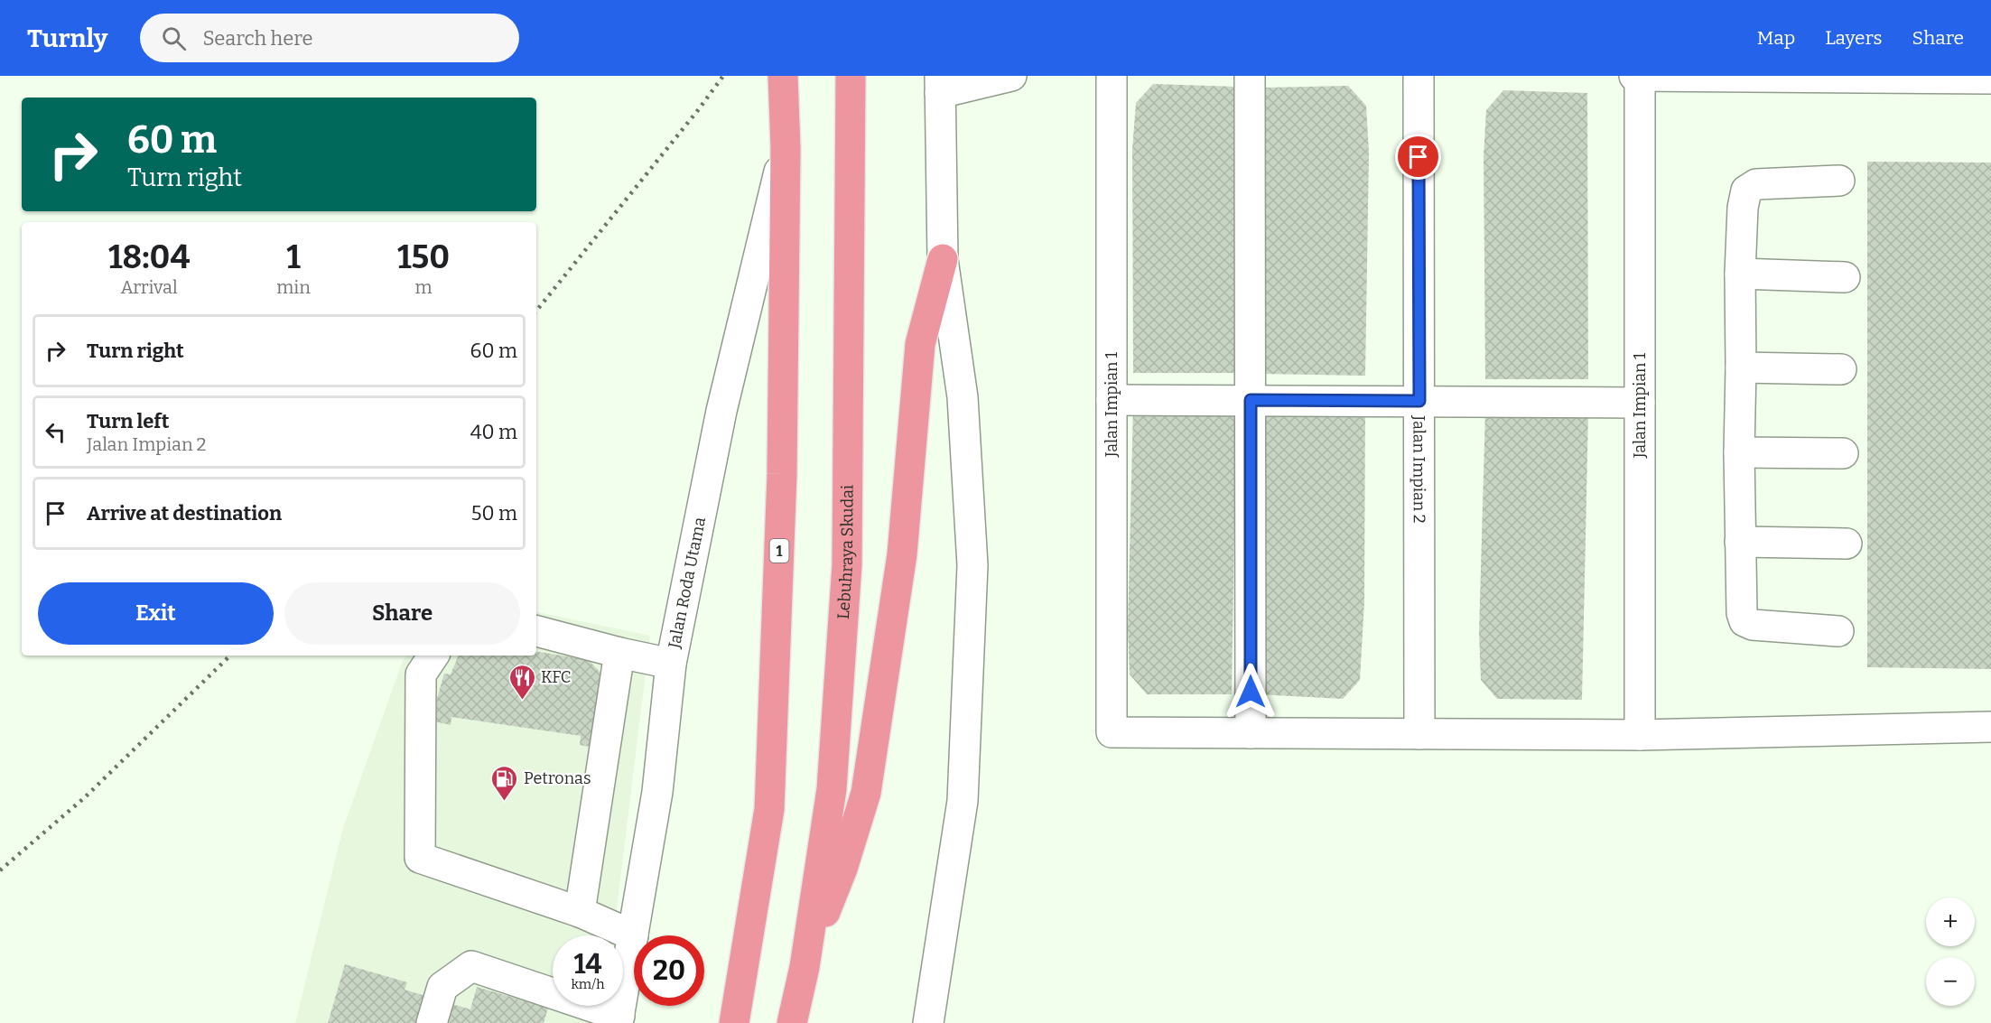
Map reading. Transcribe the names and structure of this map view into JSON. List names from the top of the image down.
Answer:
{
  "streets": {
    "highway": ["1", "Lebuhraya Skudai"],
    "street": ["Jalan Impian 1", "Jalan Impian 2", "Jalan Roda Utama"]
  },
  "crossings": [
    ["1", "Jalan Roda Utama"]
  ],
  "places": {
    "restaurant": ["KFC"],
    "fuel station": ["Petronas"]
  },
  "page": {
    "header": "Turnly",
    "search": "Search here",
    "nav": ["Map", "Layers", "Share"],
    "turn": ["60 m", "Turn right"],
    "eta": [
      "18:04",
      "Arrival",
      "1",
      "min",
      "150",
      "m"
    ],
    "list": [
      {
        "name": "Turn right",
        "value": "60 m"
      },
      {
        "name": "Turn left",
        "note": "Jalan Impian 2",
        "value": "40 m"
      },
      {
        "name": "Arrive at destination",
        "value": "50 m"
      }
    ],
    "buttons": ["Exit", "Share"],
    "map_buttons": ["+", "−"],
    "speed": "14 km/h",
    "limit": "20"
  }
}
